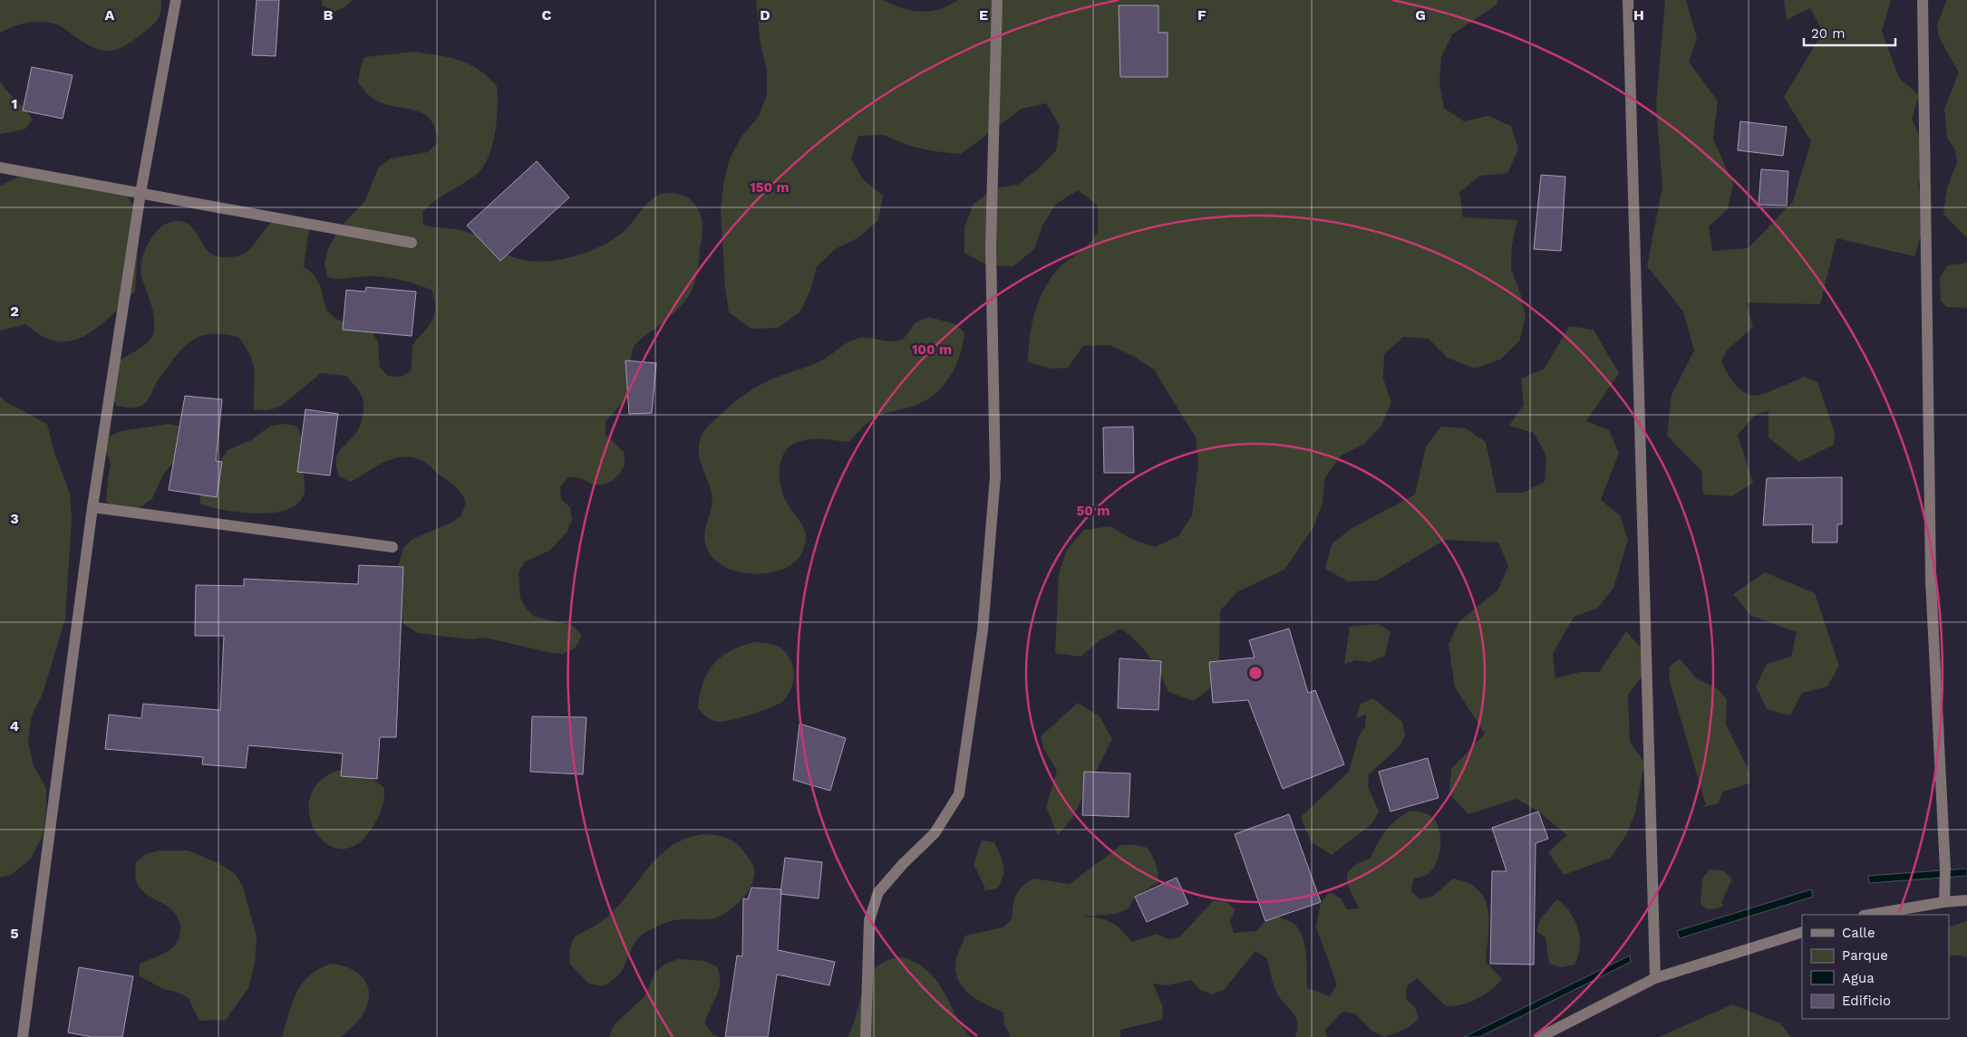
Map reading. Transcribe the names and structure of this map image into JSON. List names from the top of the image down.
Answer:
{
  "legend": [
    "Calle",
    "Parque",
    "Agua",
    "Edificio"
  ],
  "scale_bar": "20 m",
  "grid": {
    "columns": [
      "A",
      "B",
      "C",
      "D",
      "E",
      "F",
      "G",
      "H"
    ],
    "rows": [
      "1",
      "2",
      "3",
      "4",
      "5"
    ]
  },
  "rings": ["150 m", "100 m", "50 m"]
}
